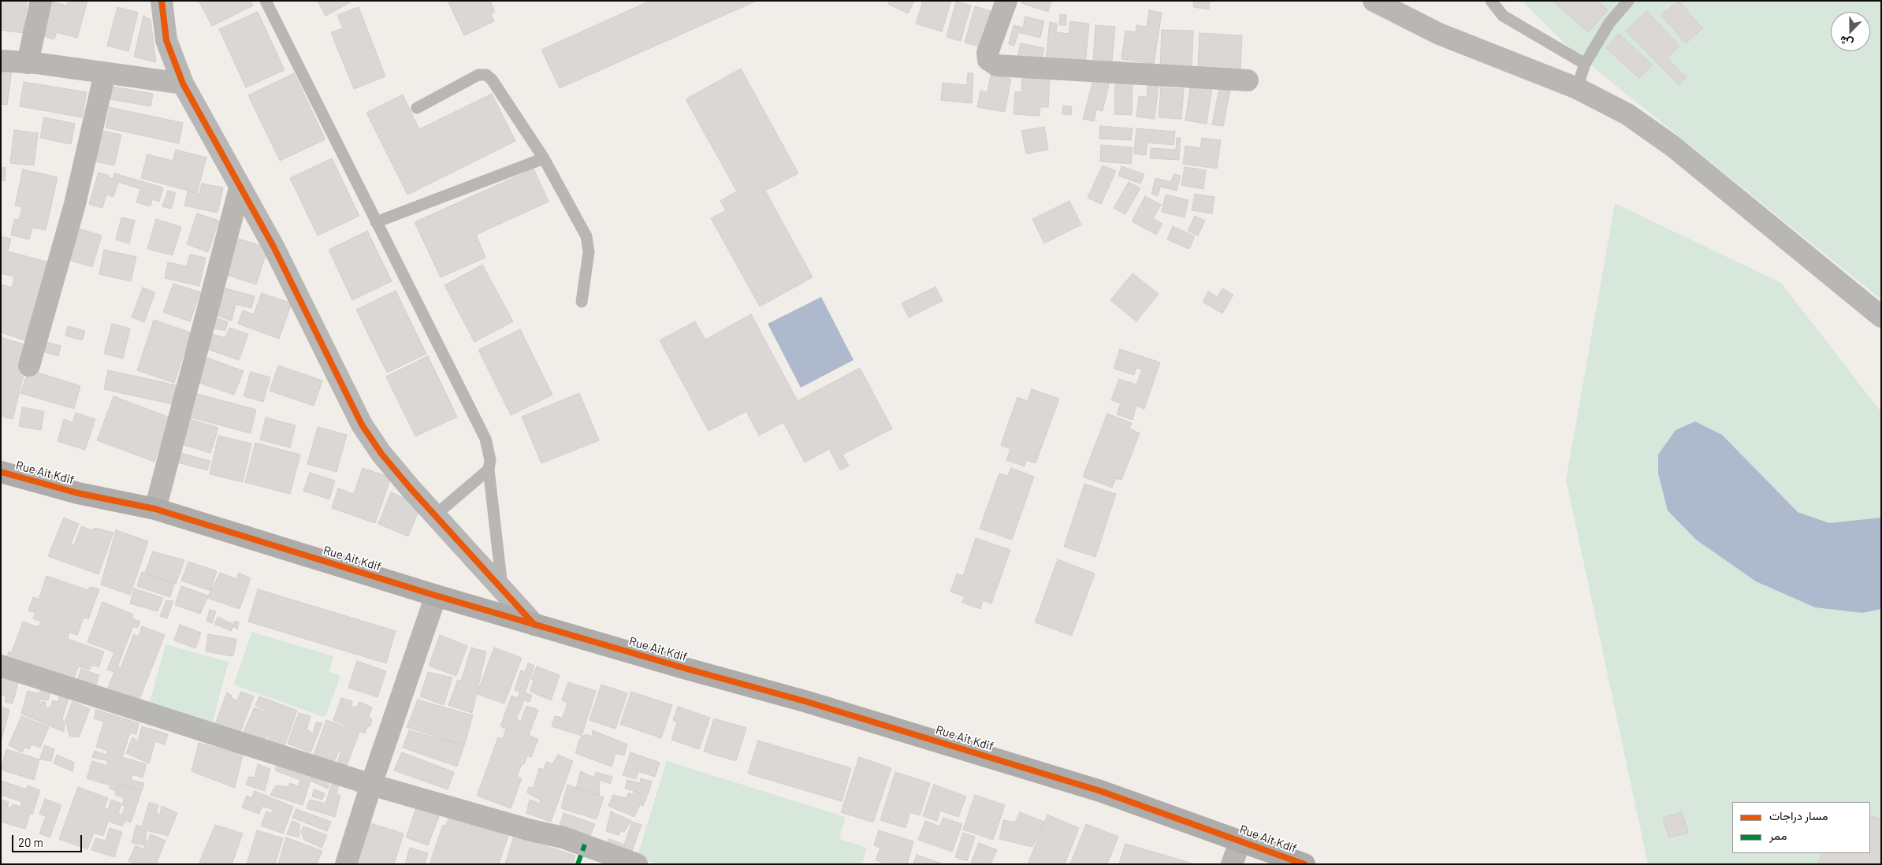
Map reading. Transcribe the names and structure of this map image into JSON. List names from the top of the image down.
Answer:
{
  "streets": {
    "street": ["Rue Ait Kdif"]
  },
  "legend": ["مسار دراجات", "ممر"],
  "scale_bar": "20 m",
  "north": "bottom"
}
